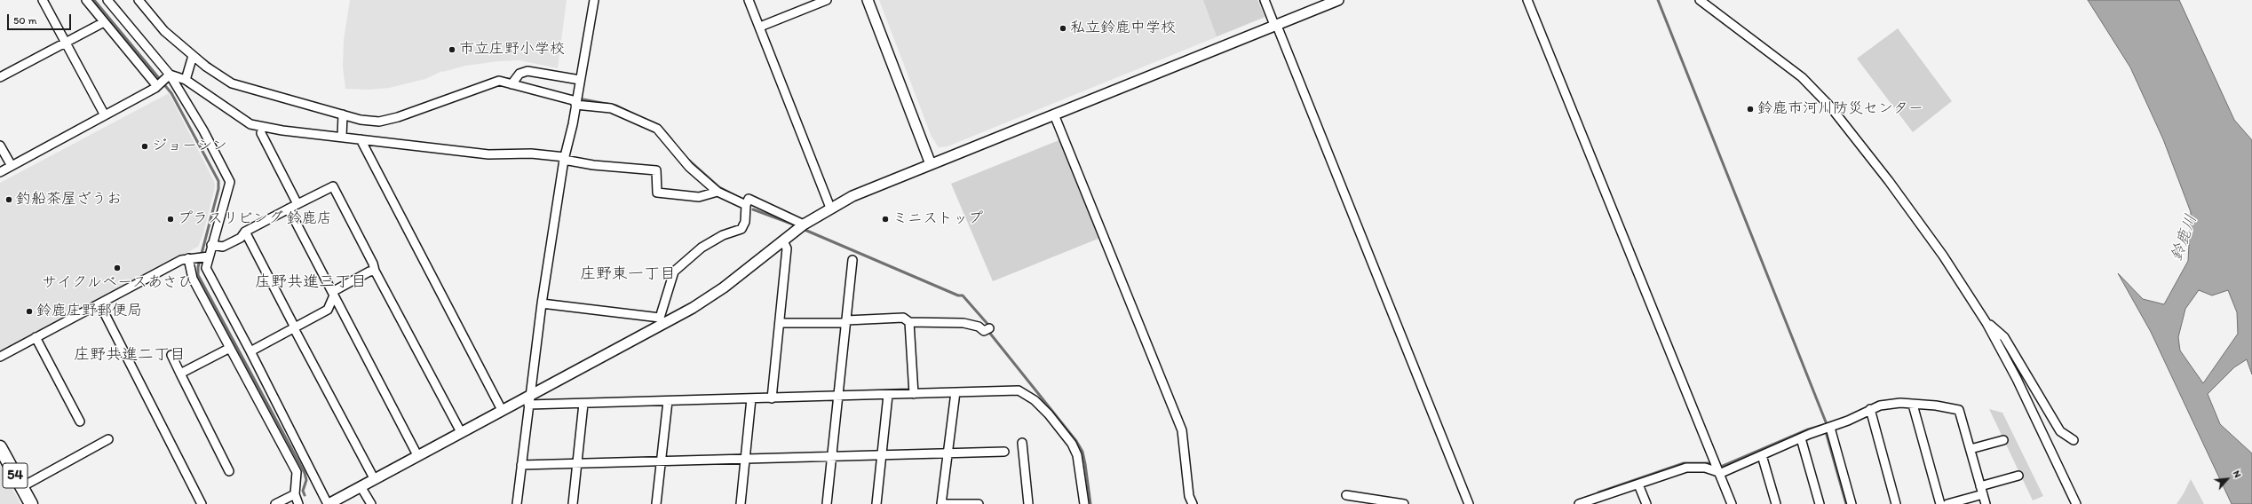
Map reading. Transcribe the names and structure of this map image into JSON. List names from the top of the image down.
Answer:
{
  "streets": {
    "main road": ["54"]
  },
  "districts": ["庄野東一丁目", "庄野共進三丁目", "庄野共進二丁目"],
  "water": ["鈴鹿川"],
  "places": [
    "私立鈴鹿中学校",
    "市立庄野小学校",
    "鈴鹿市河川防災センター",
    "ジョーシン",
    "釣船茶屋ざうお",
    "プラスリビング 鈴鹿店",
    "ミニストップ",
    "サイクルベースあさひ",
    "鈴鹿庄野郵便局"
  ],
  "scale_bar": "50 m",
  "north": "top right"
}
